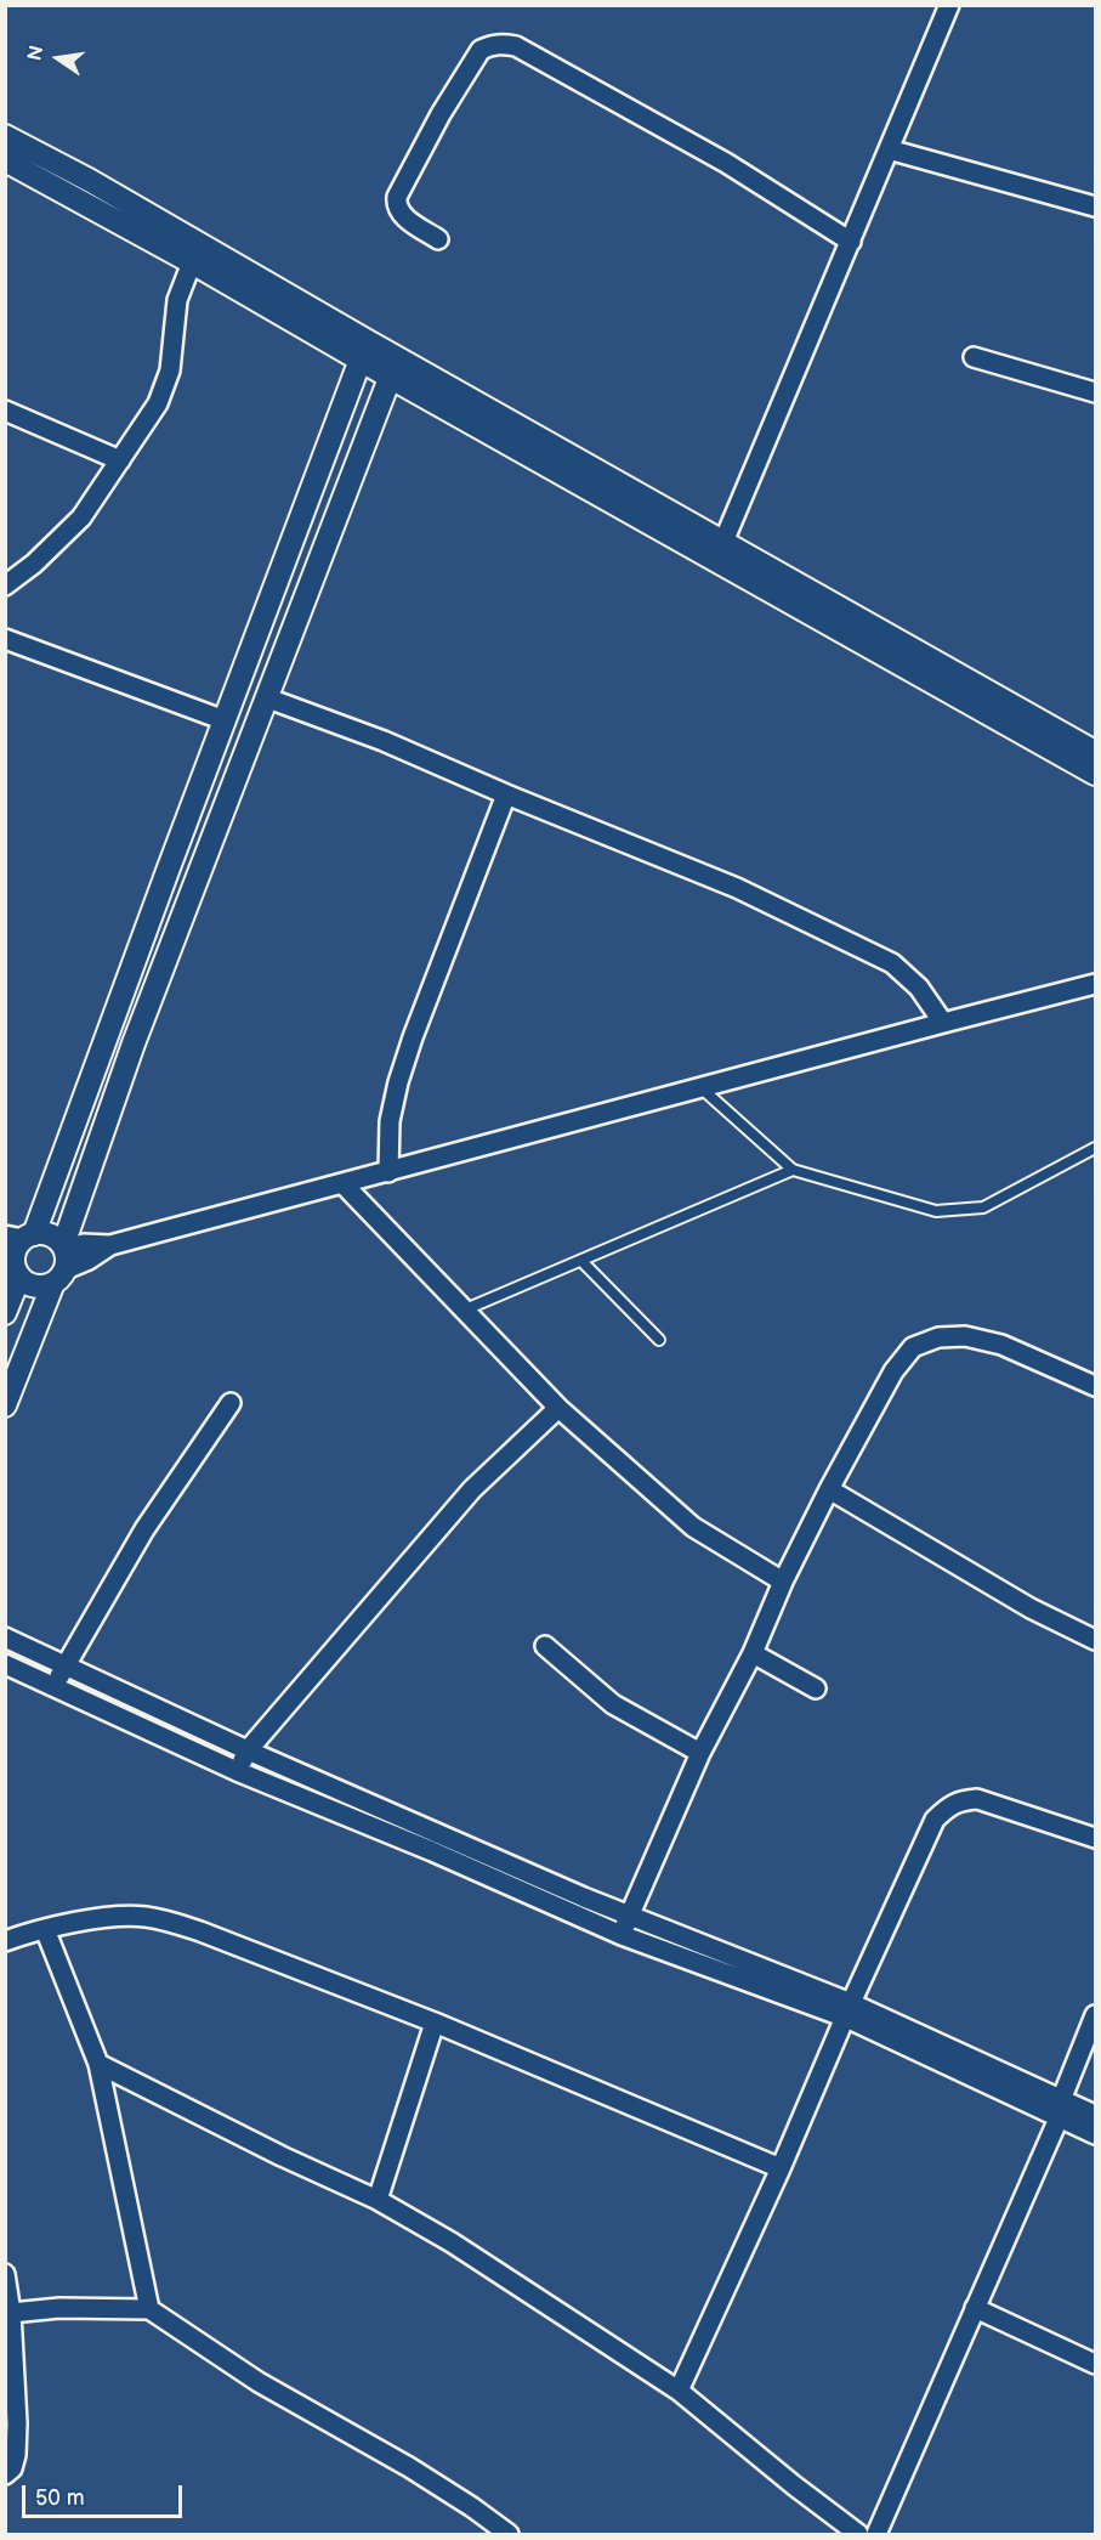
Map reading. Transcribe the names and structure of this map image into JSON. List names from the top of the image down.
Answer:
{
  "scale_bar": "50 m",
  "north": "left"
}
